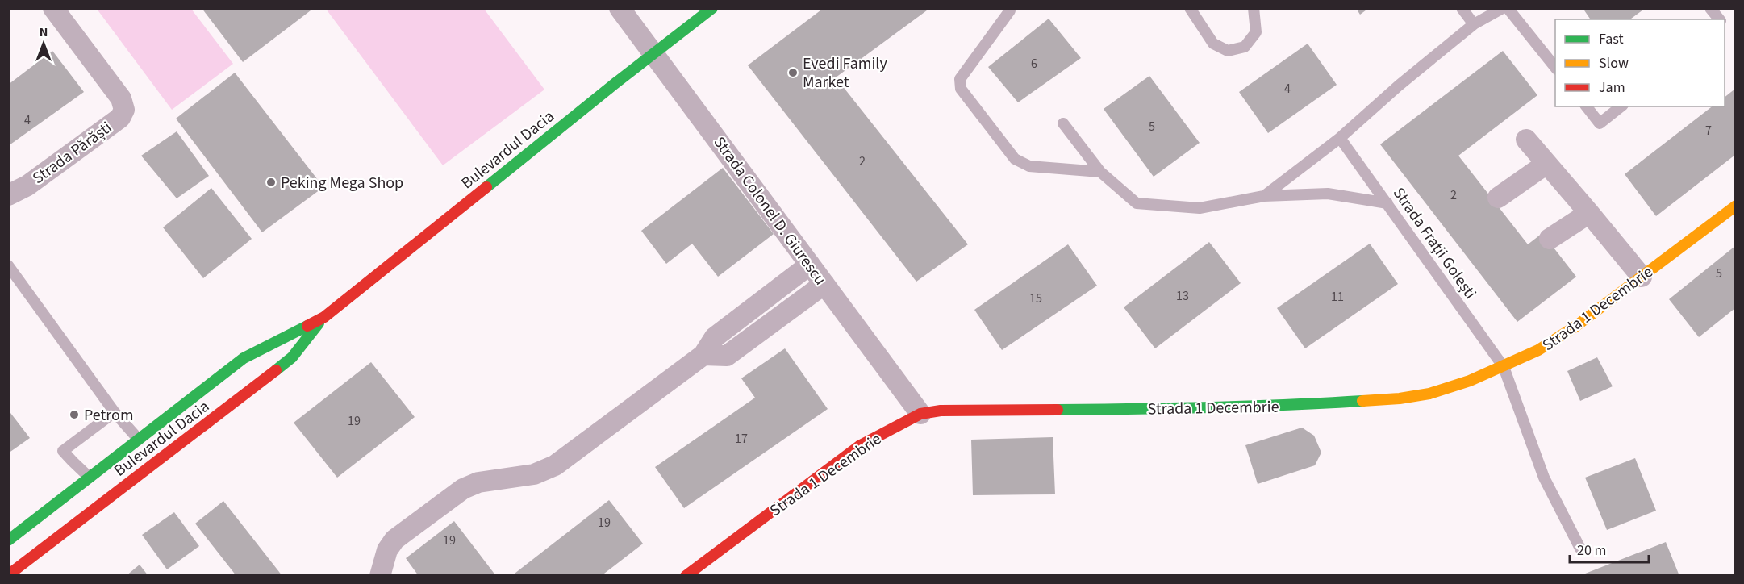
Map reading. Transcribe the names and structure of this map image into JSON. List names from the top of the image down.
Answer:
{
  "streets": {
    "main road": ["Bulevardul Dacia", "Strada 1 Decembrie"],
    "street": ["Strada Părăști", "Strada Colonel D. Giurescu"],
    "lane": ["Strada Frații Golești"]
  },
  "crossings": [
    ["Bulevardul Dacia", "Strada Colonel D. Giurescu"],
    ["Strada Colonel D. Giurescu", "Strada 1 Decembrie"],
    ["Strada Frații Golești", "Strada 1 Decembrie"]
  ],
  "places": ["Evedi Family Market", "Peking Mega Shop", "Petrom"],
  "house_numbers": [
    "6",
    "4",
    "4",
    "5",
    "7",
    "2",
    "2",
    "5",
    "13",
    "11",
    "15",
    "19",
    "17",
    "19",
    "19"
  ],
  "legend": ["Fast", "Slow", "Jam"],
  "scale_bar": "20 m",
  "north": "top"
}
